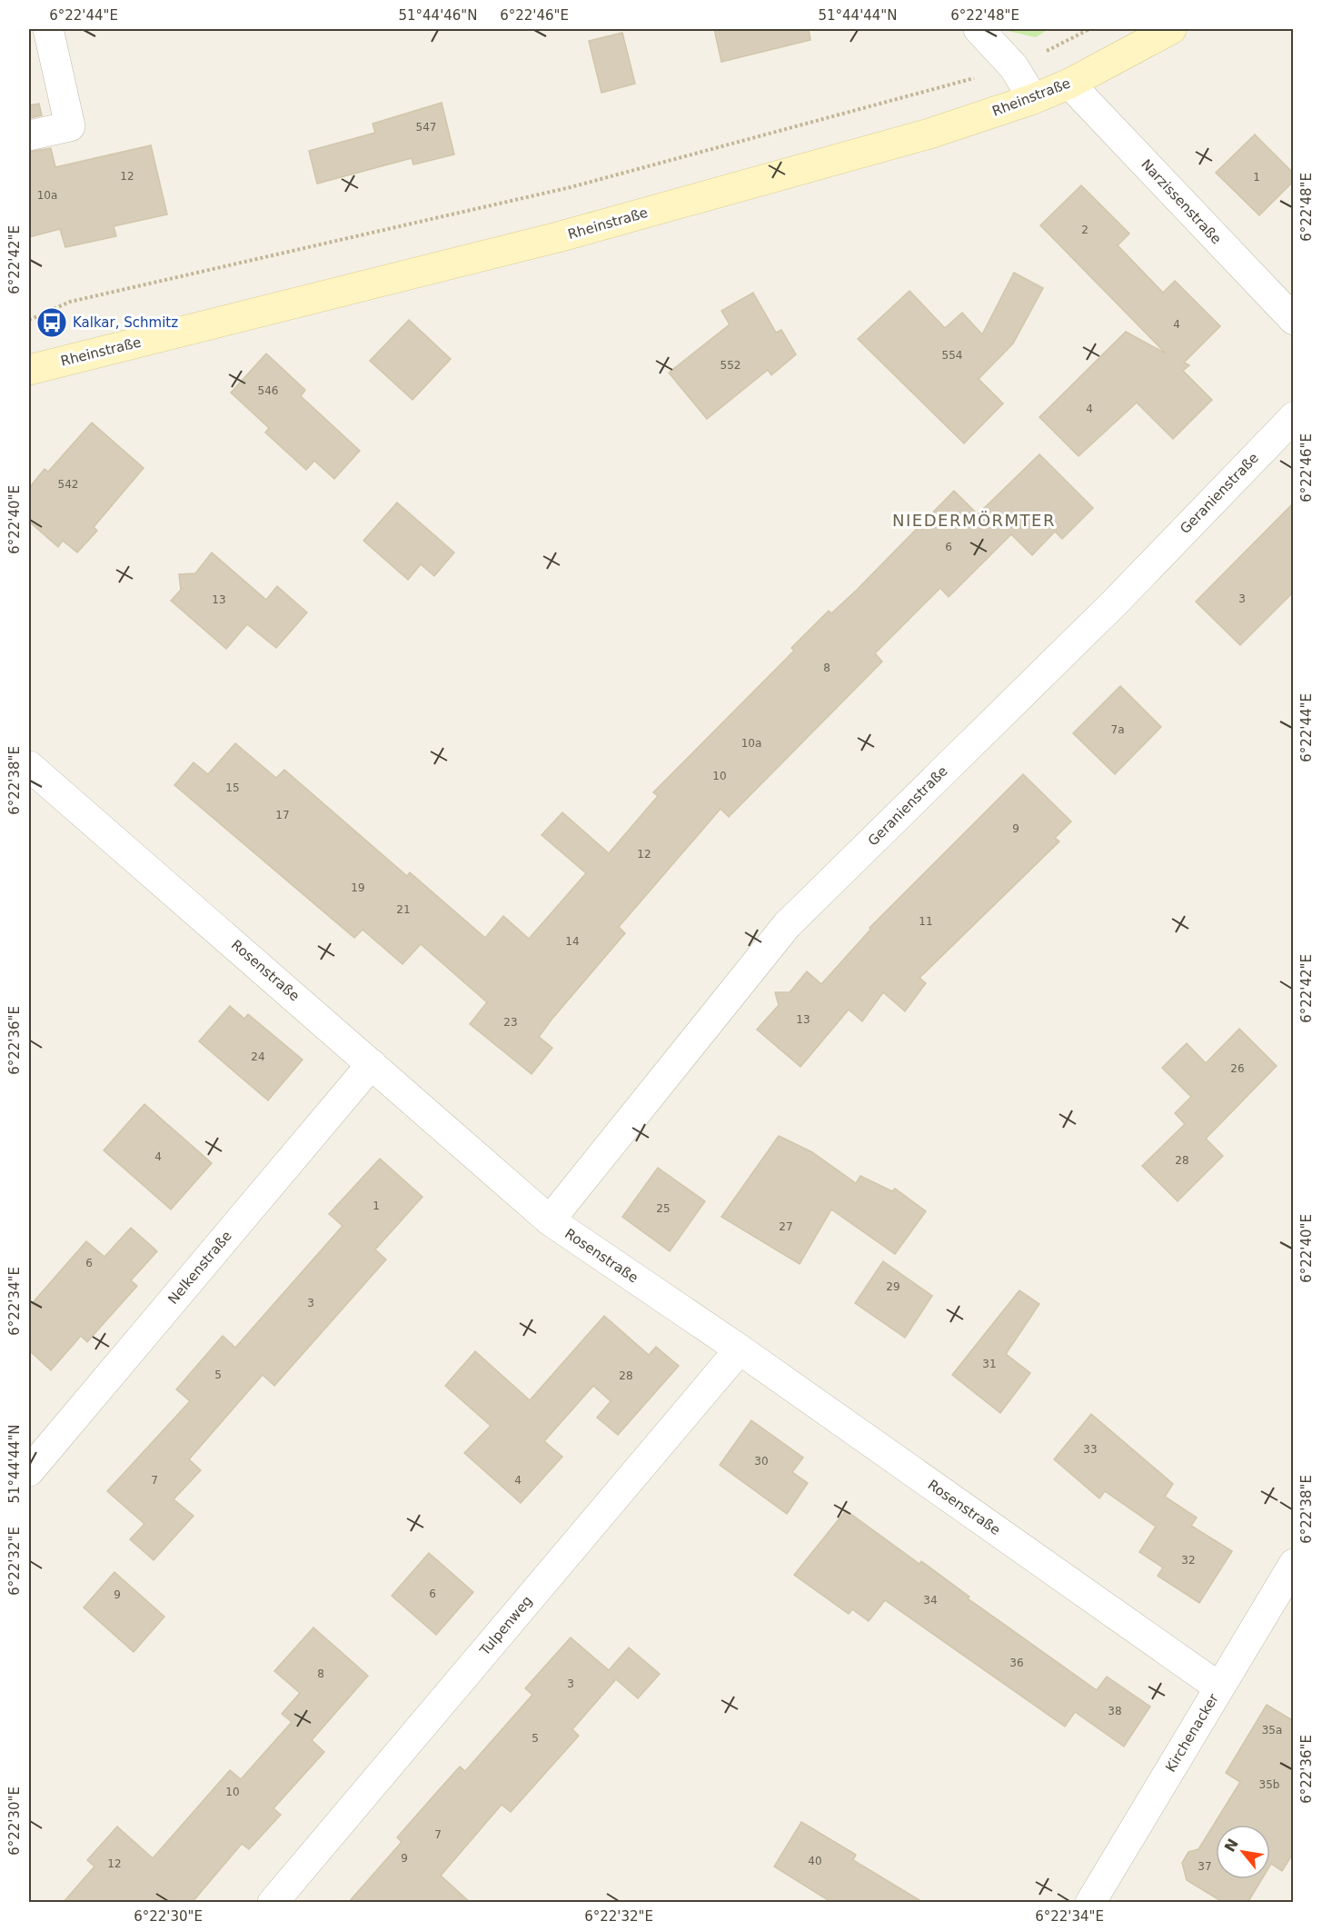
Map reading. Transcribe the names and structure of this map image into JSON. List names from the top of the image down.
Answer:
{
  "streets": {
    "main road": ["Rheinstraße"],
    "street": [
      "Narzissenstraße",
      "Geranienstraße",
      "Rosenstraße",
      "Nelkenstraße",
      "Tulpenweg",
      "Kirchenacker"
    ]
  },
  "crossings": [
    ["Rheinstraße", "Narzissenstraße"],
    ["Geranienstraße", "Rosenstraße"],
    ["Rosenstraße", "Nelkenstraße"],
    ["Rosenstraße", "Tulpenweg"],
    ["Rosenstraße", "Kirchenacker"]
  ],
  "districts": ["NIEDERMÖRMTER"],
  "places": {
    "bus stop": ["Kalkar, Schmitz"]
  },
  "house_numbers": [
    "547",
    "12",
    "1",
    "10a",
    "2",
    "4",
    "554",
    "552",
    "546",
    "4",
    "542",
    "6",
    "3",
    "13",
    "8",
    "7a",
    "10a",
    "10",
    "15",
    "17",
    "9",
    "12",
    "19",
    "21",
    "11",
    "14",
    "13",
    "23",
    "24",
    "26",
    "4",
    "28",
    "1",
    "25",
    "27",
    "6",
    "29",
    "3",
    "31",
    "5",
    "28",
    "33",
    "30",
    "7",
    "4",
    "32",
    "6",
    "9",
    "34",
    "36",
    "8",
    "3",
    "38",
    "35a",
    "5",
    "35b",
    "10",
    "7",
    "9",
    "40",
    "12",
    "37"
  ],
  "north": "top left",
  "coordinates": [
    "6°22'44\"E",
    "51°44'46\"N",
    "6°22'46\"E",
    "51°44'44\"N",
    "6°22'48\"E",
    "6°22'42\"E",
    "6°22'40\"E",
    "6°22'38\"E",
    "6°22'36\"E",
    "6°22'34\"E",
    "6°22'32\"E",
    "6°22'30\"E"
  ]
}
